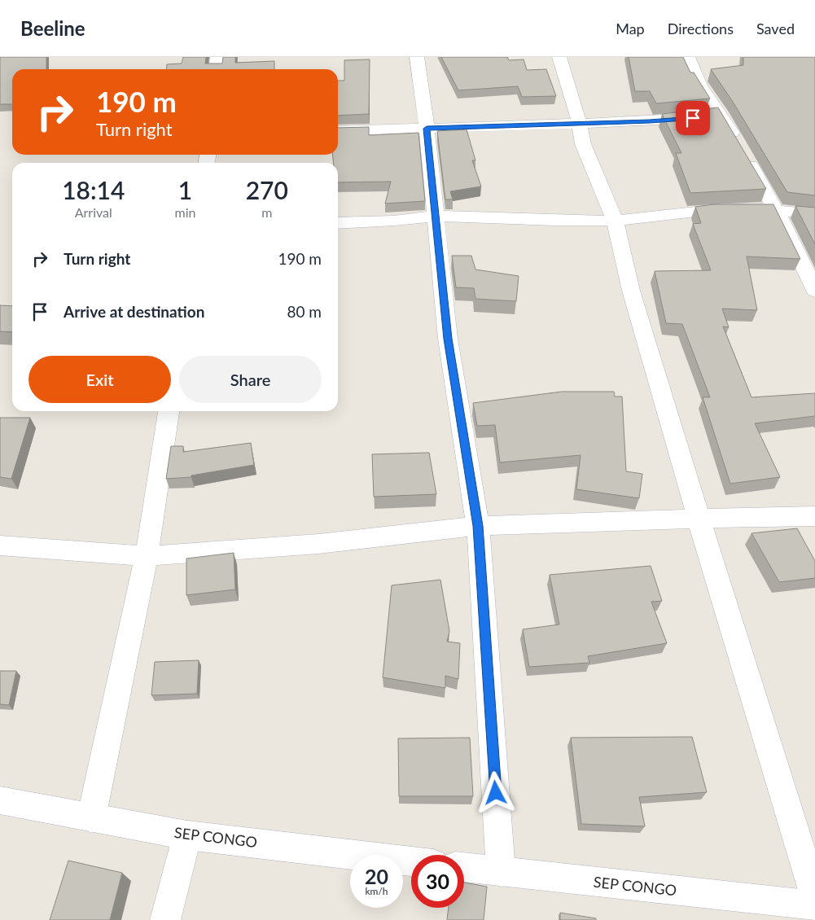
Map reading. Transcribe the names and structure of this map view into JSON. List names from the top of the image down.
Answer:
{
  "streets": {
    "street": ["SEP CONGO"]
  },
  "page": {
    "header": "Beeline",
    "nav": ["Map", "Directions", "Saved"],
    "turn": ["190 m", "Turn right"],
    "eta": [
      "18:14",
      "Arrival",
      "1",
      "min",
      "270",
      "m"
    ],
    "list": [
      {
        "name": "Turn right",
        "value": "190 m"
      },
      {
        "name": "Arrive at destination",
        "value": "80 m"
      }
    ],
    "buttons": ["Exit", "Share"],
    "speed": "20 km/h",
    "limit": "30"
  }
}
